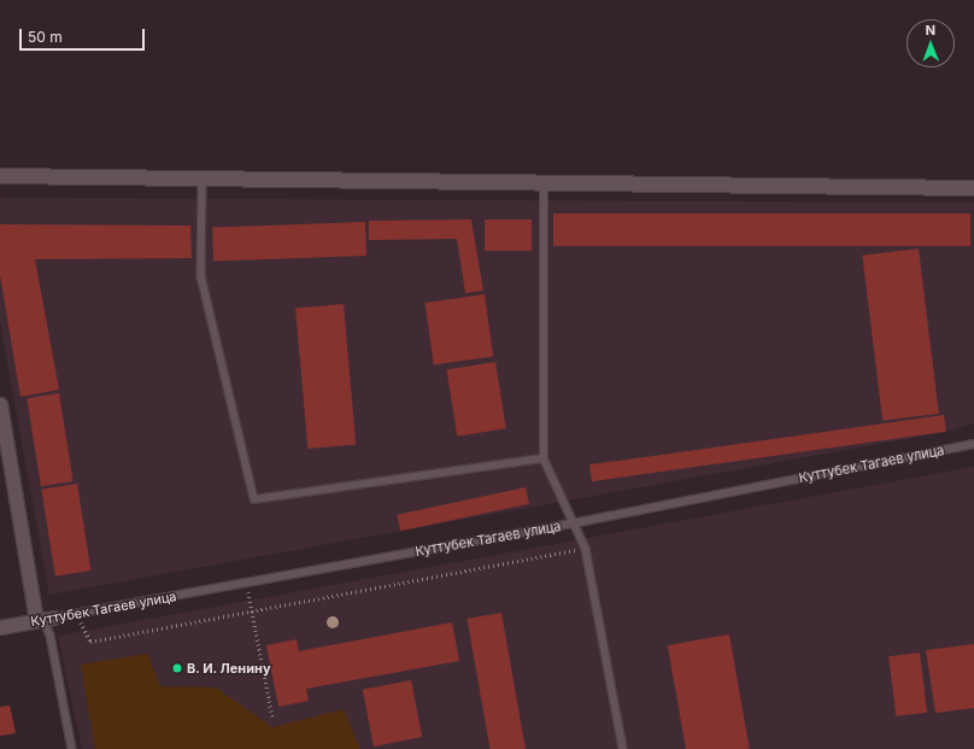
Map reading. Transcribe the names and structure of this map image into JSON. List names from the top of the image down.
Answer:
{
  "streets": {
    "street": ["Куттубек Тагаев улица"]
  },
  "places": ["В. И. Ленину"],
  "scale_bar": "50 m",
  "north": "top"
}
